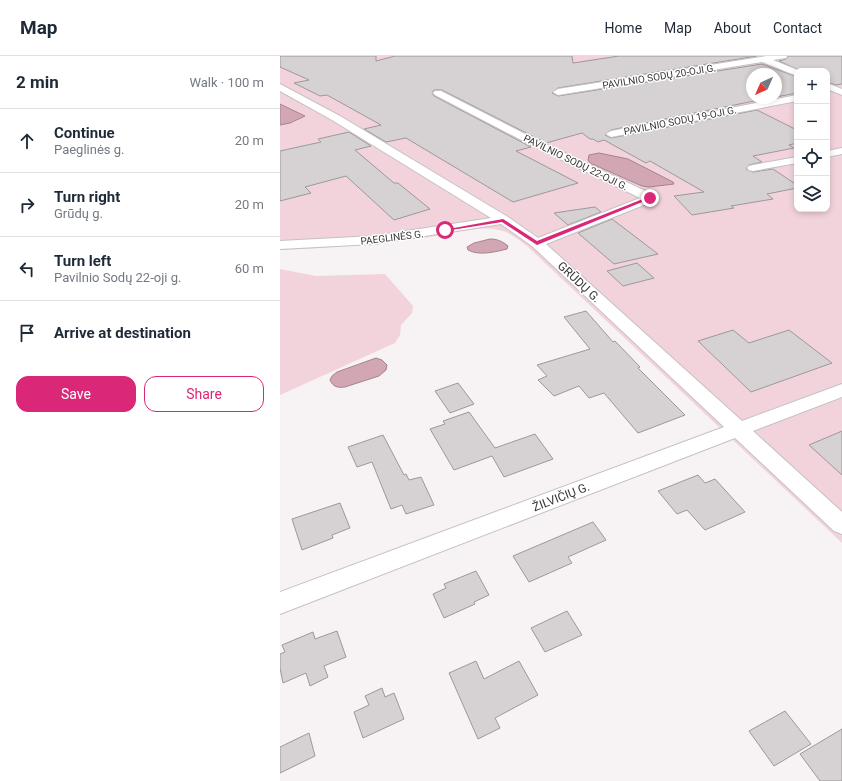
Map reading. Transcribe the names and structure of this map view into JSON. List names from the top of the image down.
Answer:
{
  "streets": {
    "street": [
      "PAVILNIO SODŲ 20-OJI G.",
      "PAVILNIO SODŲ 19-OJI G.",
      "PAVILNIO SODŲ 22-OJI G.",
      "PAEGLINĖS G.",
      "GRŪDŲ G.",
      "ŽILVIČIŲ G."
    ]
  },
  "crossings": [
    ["PAVILNIO SODŲ 22-OJI G.", "GRŪDŲ G."],
    ["PAEGLINĖS G.", "GRŪDŲ G."],
    ["GRŪDŲ G.", "ŽILVIČIŲ G."]
  ],
  "north": "bottom left",
  "page": {
    "header": "Map",
    "nav": [
      "Home",
      "Map",
      "About",
      "Contact"
    ],
    "heading": ["2 min", "Walk · 100 m"],
    "map_buttons": ["+", "−"],
    "list": [
      ["Continue", "Paeglinės g.", "20 m"],
      ["Turn right", "Grūdų g.", "20 m"],
      ["Turn left", "Pavilnio Sodų 22-oji g.", "60 m"],
      "Arrive at destination"
    ],
    "buttons": ["Save", "Share"]
  }
}
